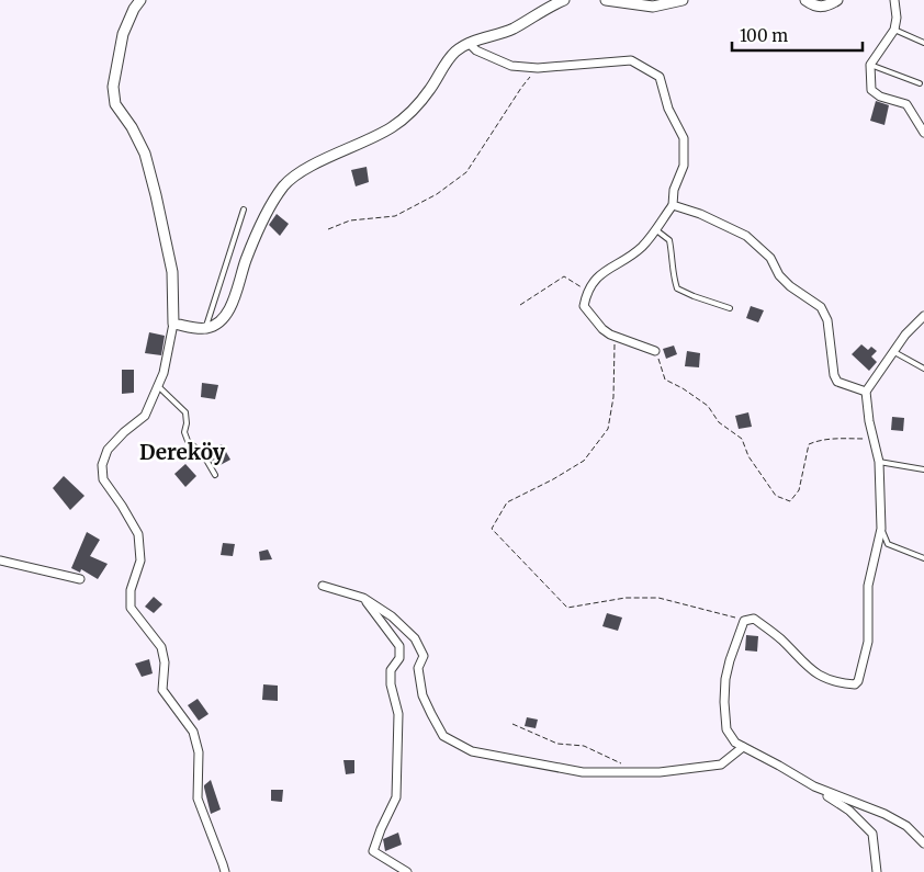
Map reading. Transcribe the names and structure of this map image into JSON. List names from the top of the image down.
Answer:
{
  "districts": ["Dereköy"],
  "scale_bar": "100 m"
}
